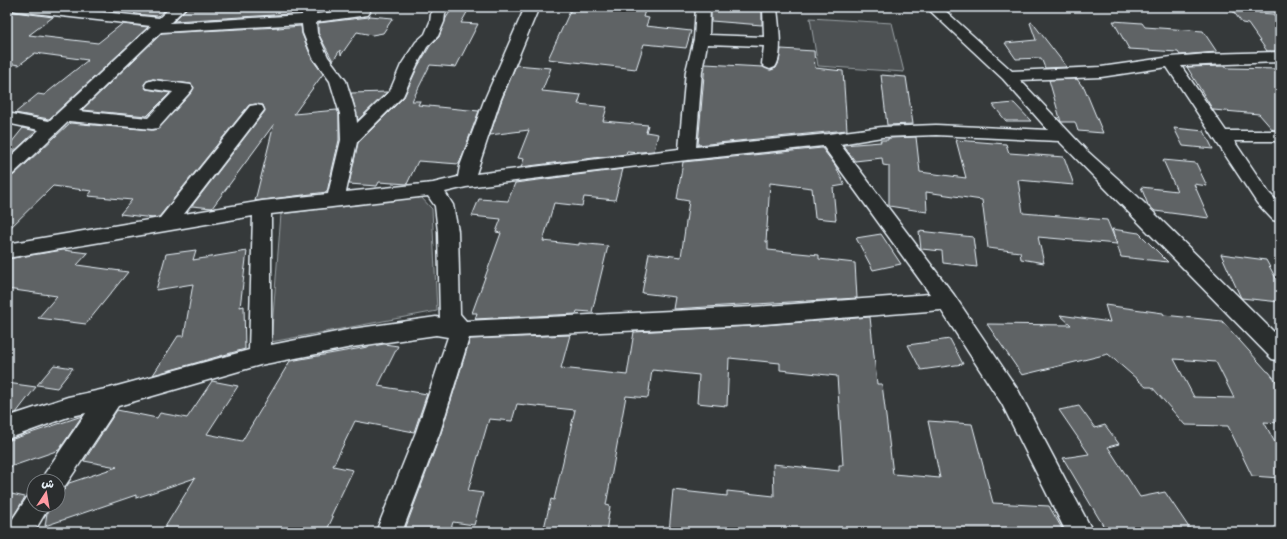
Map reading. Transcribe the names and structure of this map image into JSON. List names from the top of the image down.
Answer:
{
  "north": "top"
}
